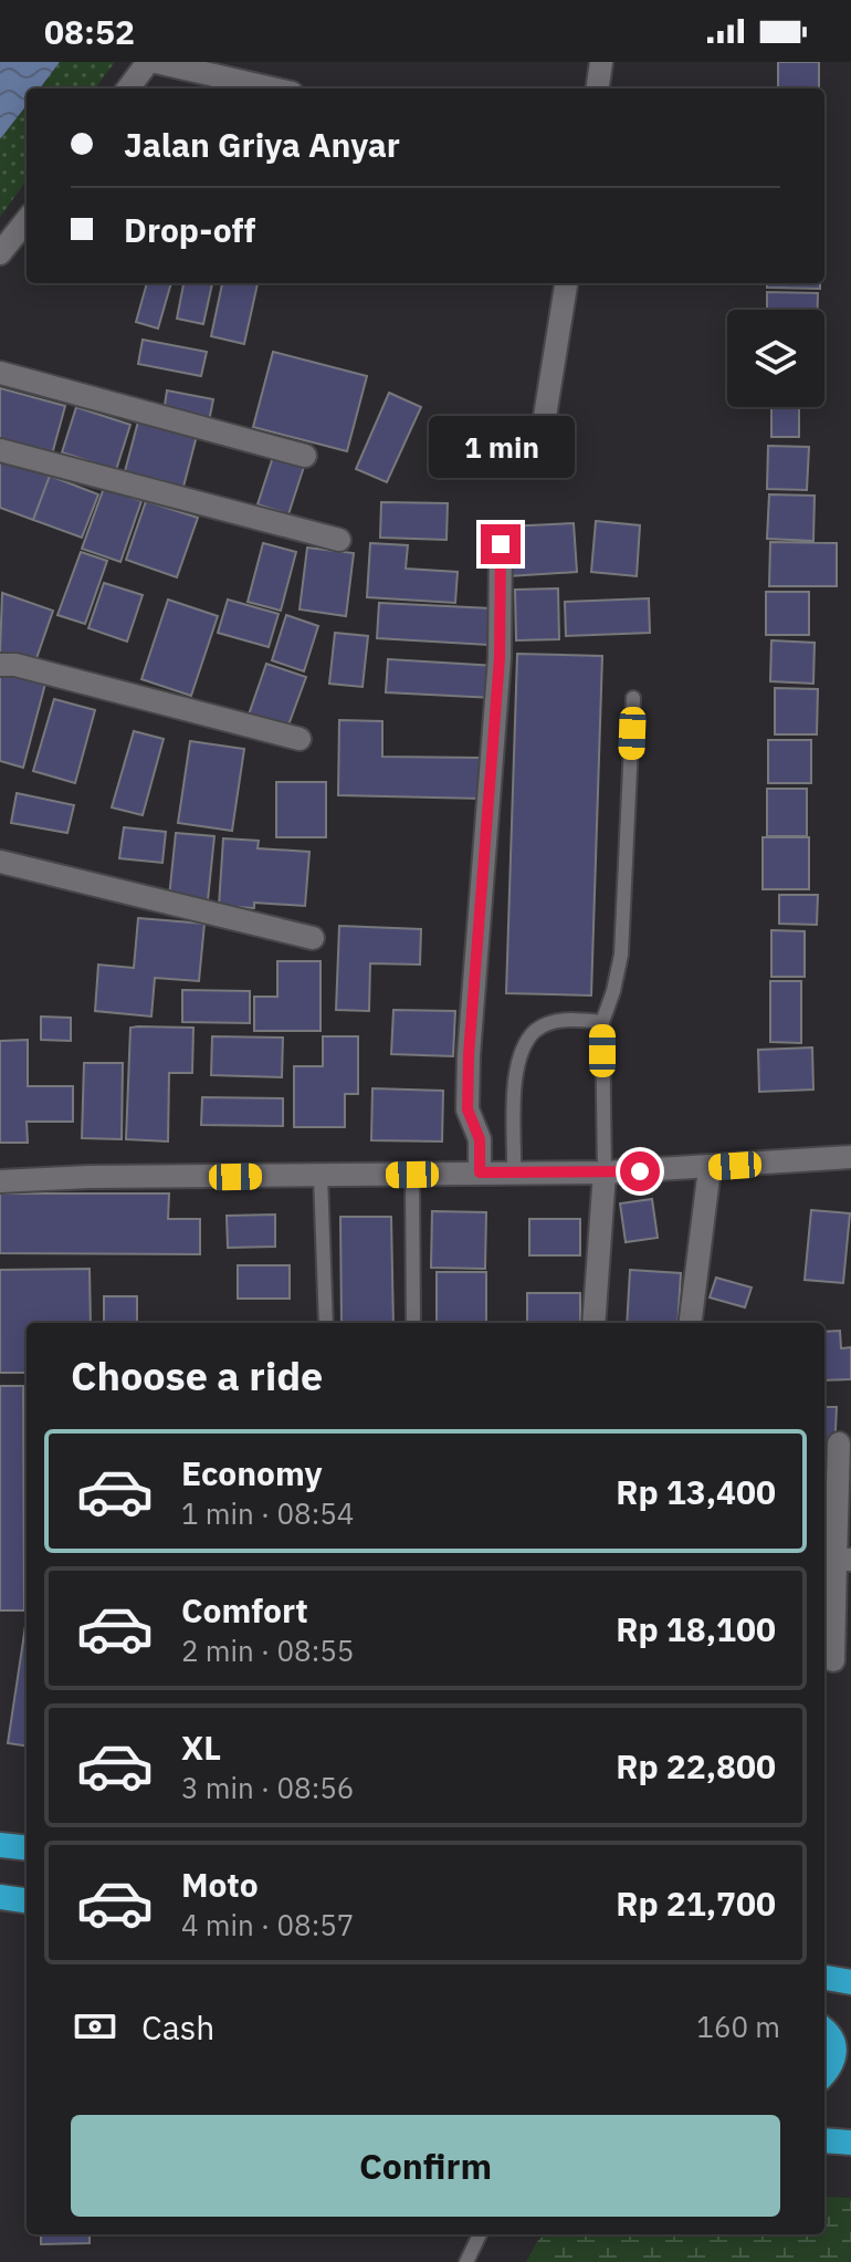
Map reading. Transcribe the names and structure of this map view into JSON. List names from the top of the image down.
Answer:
{
  "page": {
    "status": "08:52",
    "banner": ["Jalan Griya Anyar", "Drop-off"],
    "bubble": "1 min",
    "heading": "Choose a ride",
    "list": [
      {
        "name": "Economy",
        "note": "1 min · 08:54",
        "value": "Rp 13,400"
      },
      {
        "name": "Comfort",
        "note": "2 min · 08:55",
        "value": "Rp 18,100"
      },
      {
        "name": "XL",
        "note": "3 min · 08:56",
        "value": "Rp 22,800"
      },
      {
        "name": "Moto",
        "note": "4 min · 08:57",
        "value": "Rp 21,700"
      }
    ],
    "pay": ["Cash", "160 m"],
    "buttons": "Confirm"
  }
}
